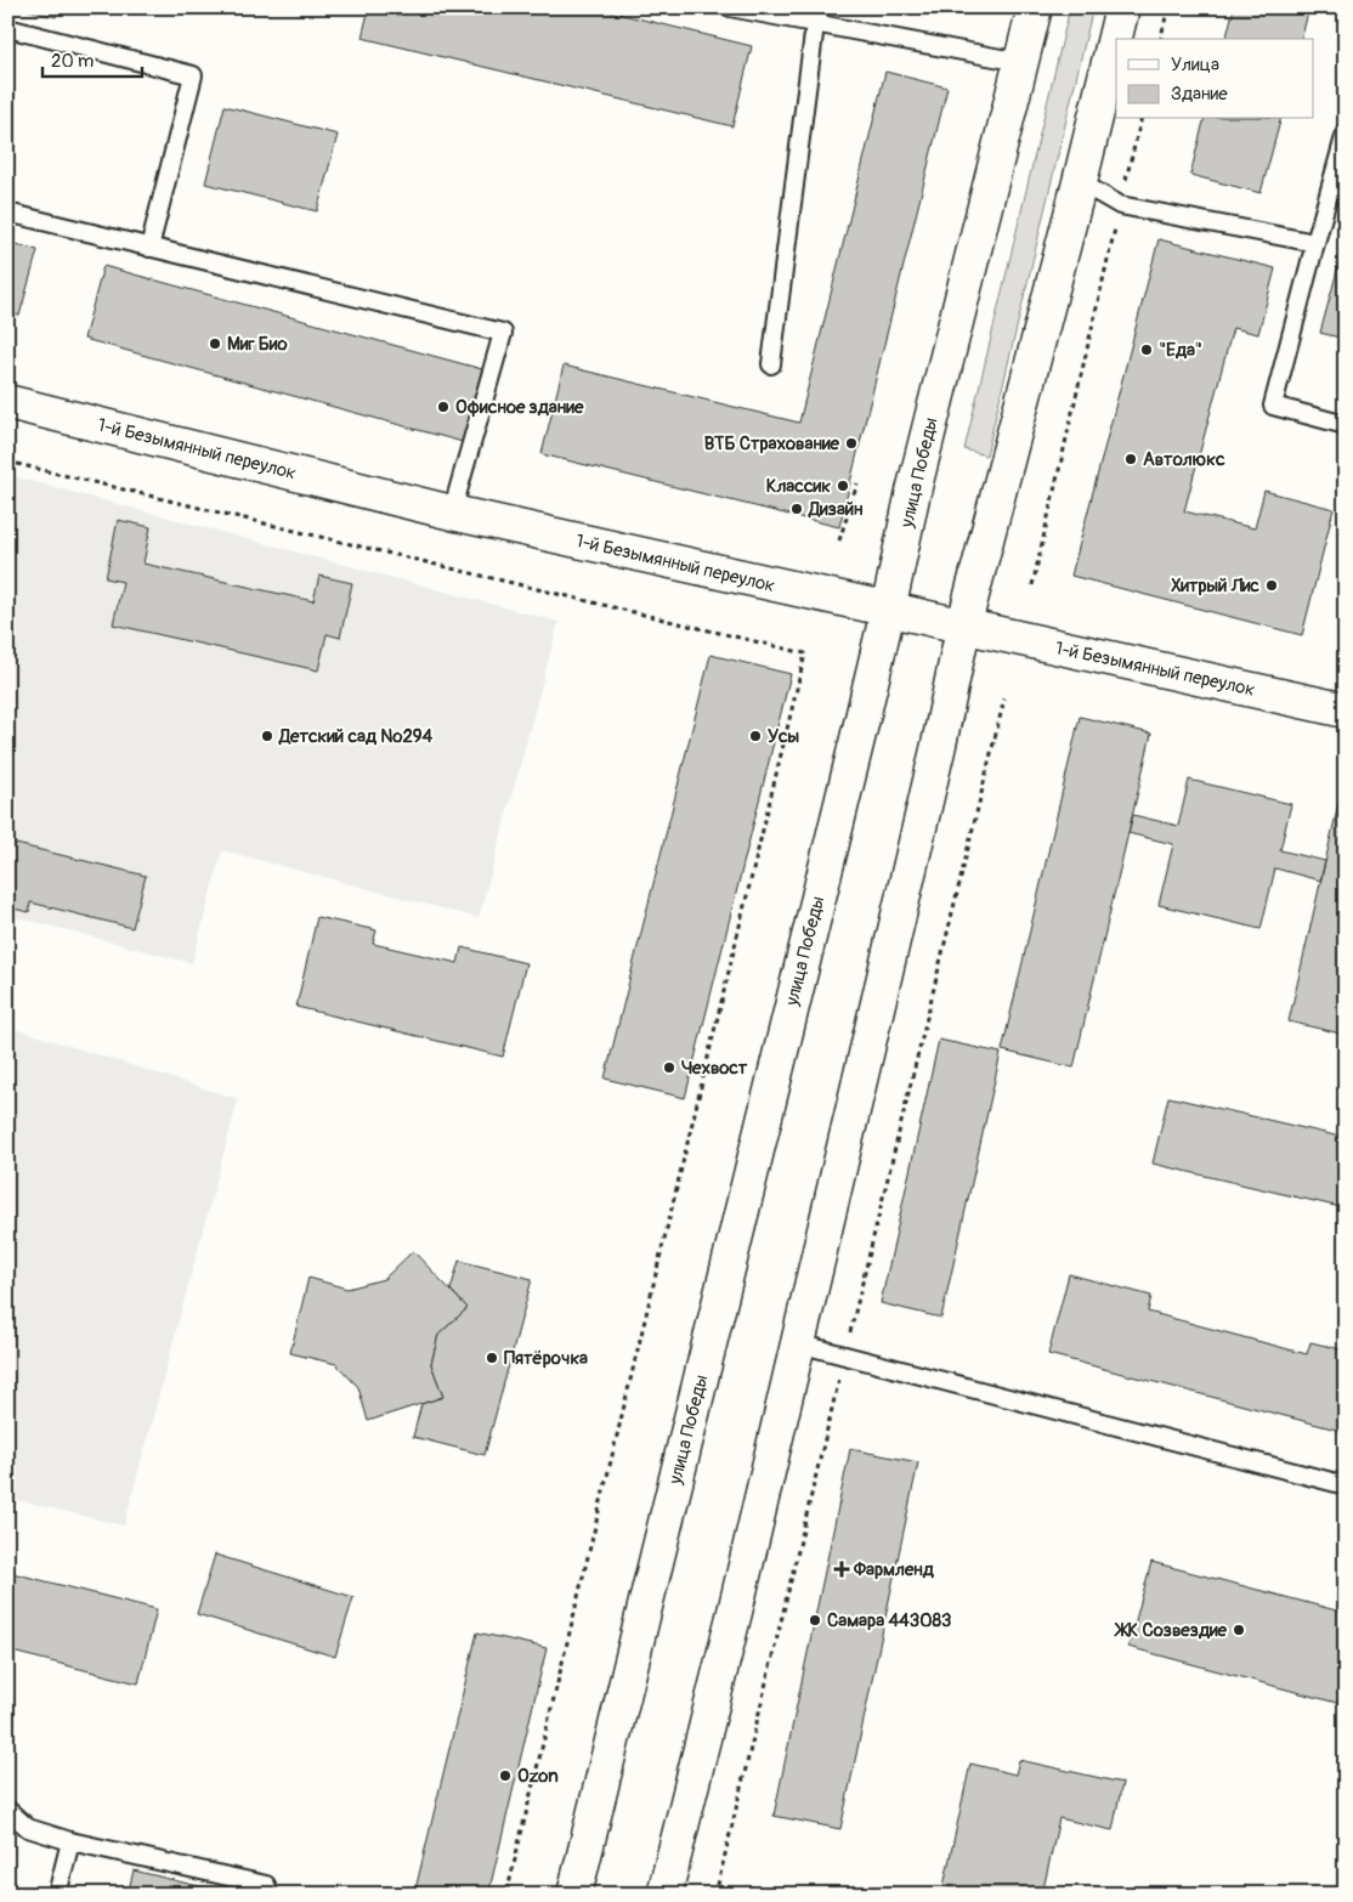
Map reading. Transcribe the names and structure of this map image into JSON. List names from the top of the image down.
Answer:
{
  "streets": {
    "main road": ["1-й Безымянный переулок", "улица Победы"]
  },
  "crossings": [
    ["1-й Безымянный переулок", "улица Победы"]
  ],
  "places": {
    "other": [
      "Миг Био",
      "\"Еда\"",
      "Офисное здание",
      "ВТБ Страхование",
      "Автолюкс",
      "Классик",
      "Дизайн",
      "Хитрый Лис",
      "Детский сад №294",
      "Усы",
      "Чехвост",
      "Пятёрочка",
      "Самара 443083",
      "ЖК Созвездие",
      "Ozon"
    ],
    "health": ["Фармленд"]
  },
  "legend": ["Улица", "Здание"],
  "scale_bar": "20 m"
}
